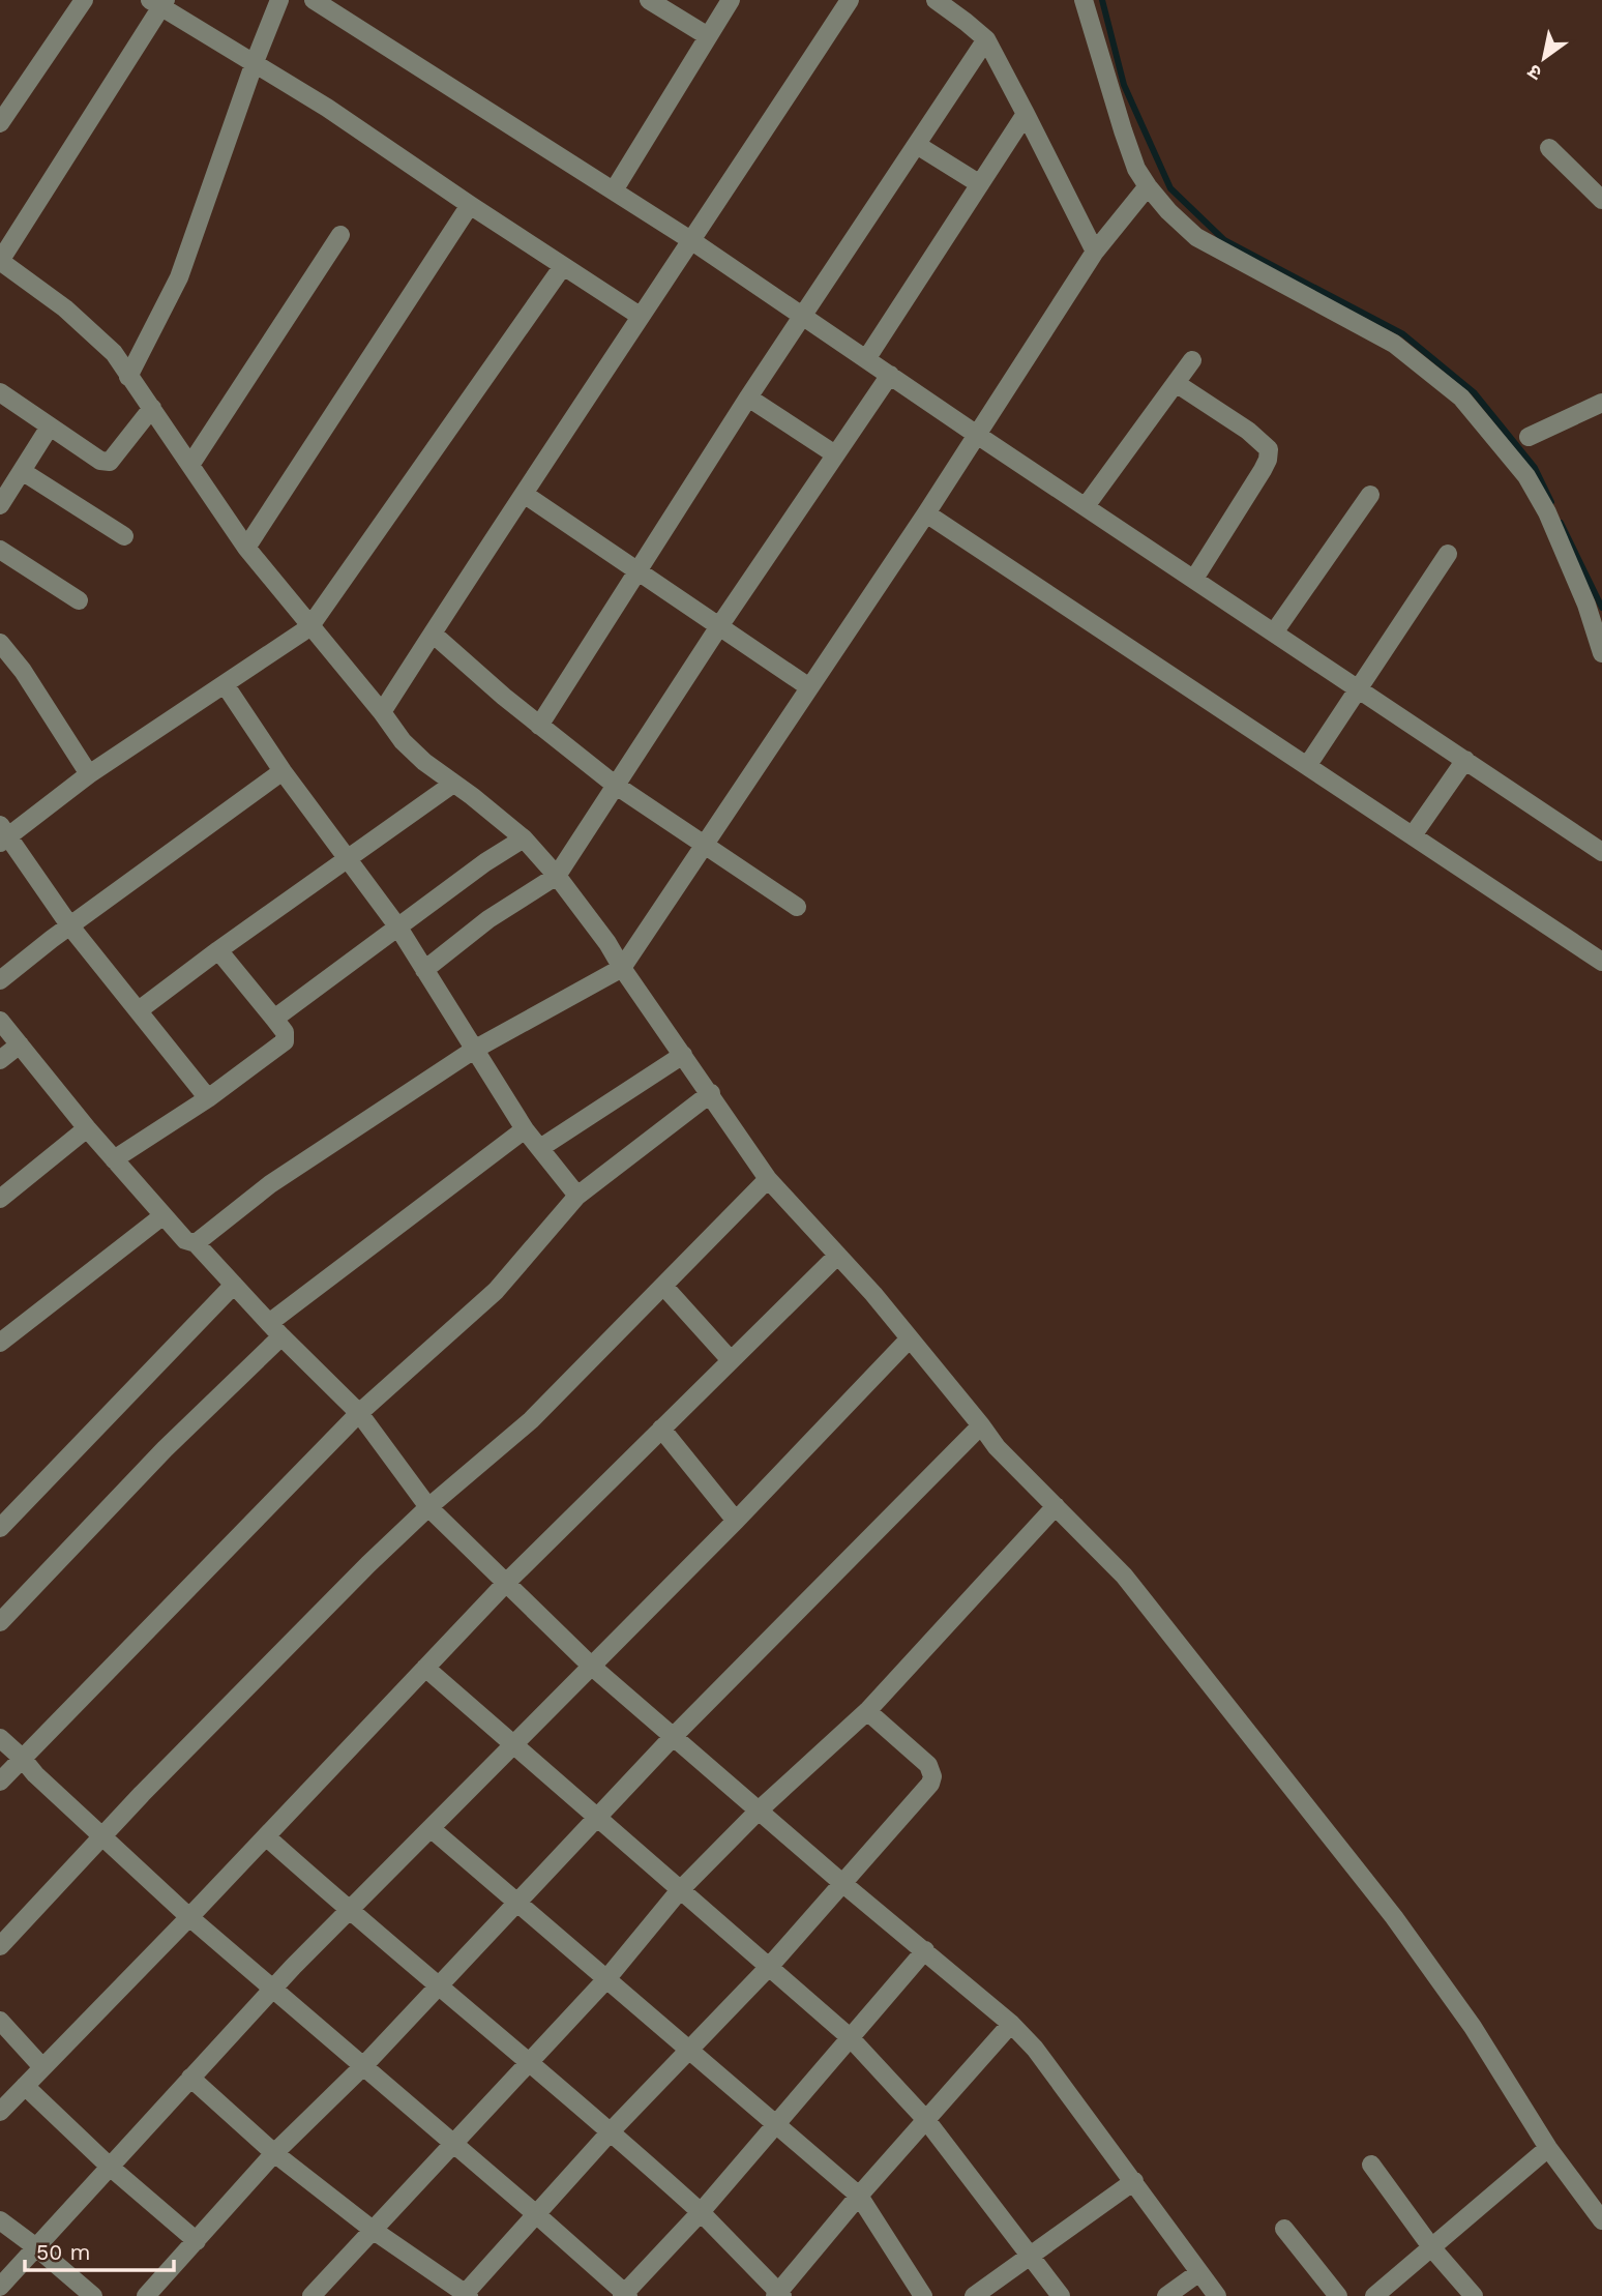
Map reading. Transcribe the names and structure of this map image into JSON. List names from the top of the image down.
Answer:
{
  "scale_bar": "50 m",
  "north": "bottom left"
}
